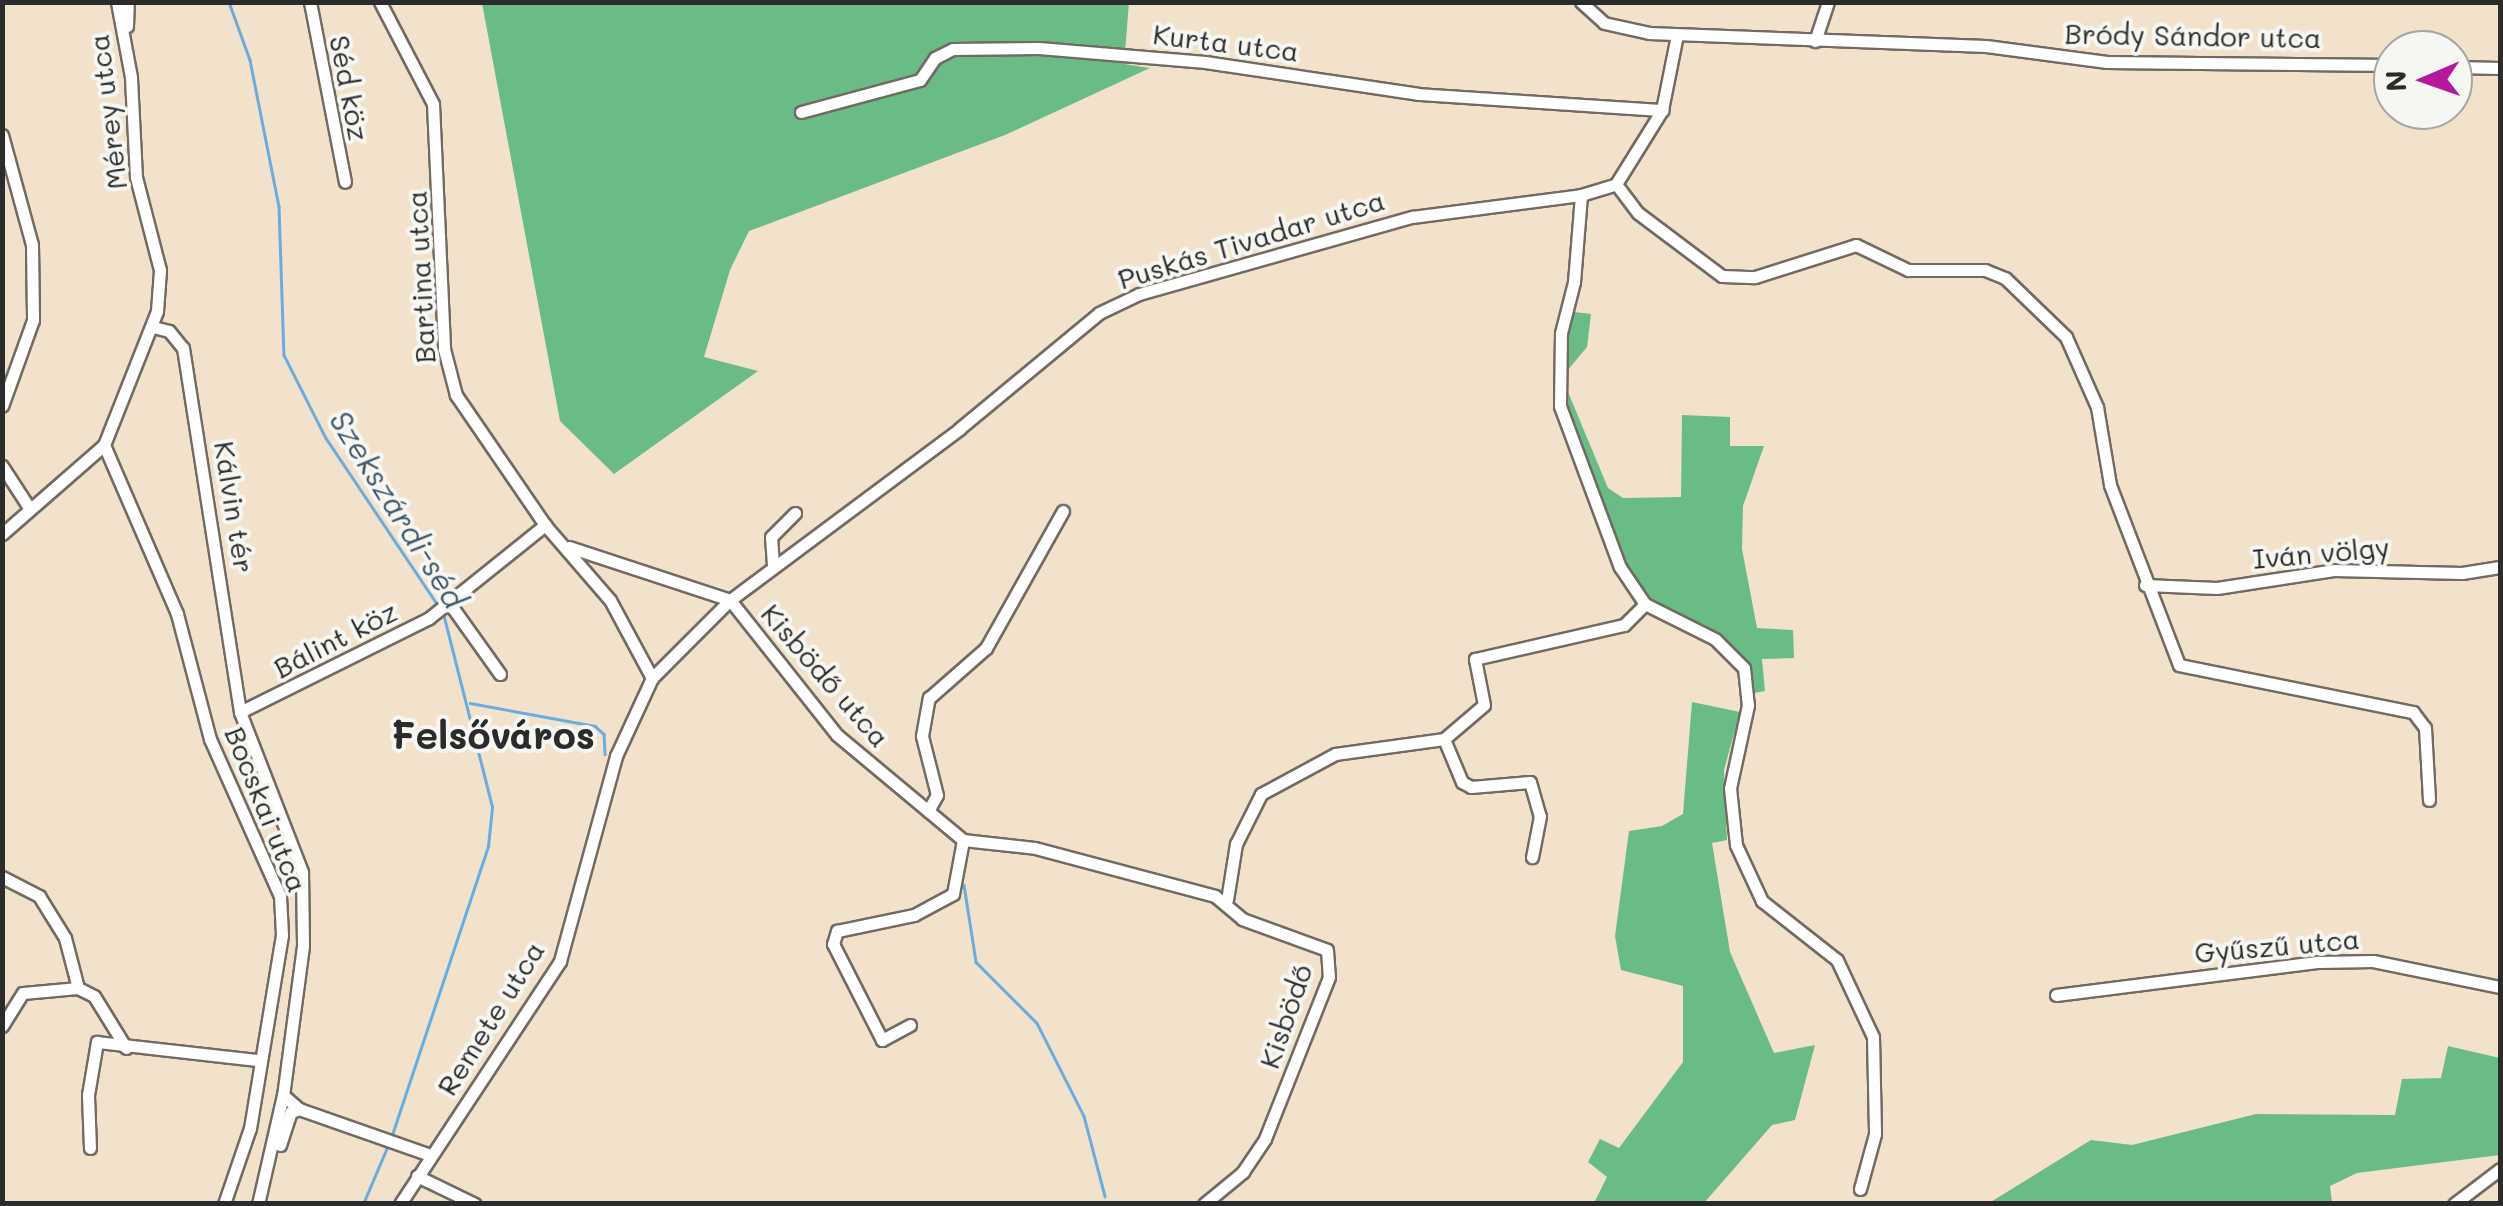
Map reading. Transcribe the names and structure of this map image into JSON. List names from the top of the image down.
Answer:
{
  "streets": {
    "street": [
      "Bródy Sándor utca",
      "Kurta utca",
      "Séd köz",
      "Mérey utca",
      "Puskás Tivadar utca",
      "Bartina utca",
      "Kálvin tér",
      "Iván völgy",
      "Bálint köz",
      "Kisbödő utca",
      "Bocskai utca",
      "Gyűszű utca",
      "Kisbödő",
      "Remete utca"
    ]
  },
  "crossings": [
    ["Mérey utca", "Kálvin tér"],
    ["Mérey utca", "Bocskai utca"],
    ["Puskás Tivadar utca", "Bartina utca"],
    ["Puskás Tivadar utca", "Kisbödő utca"],
    ["Puskás Tivadar utca", "Remete utca"],
    ["Bartina utca", "Bálint köz"],
    ["Bartina utca", "Kisbödő utca"],
    ["Bartina utca", "Remete utca"],
    ["Kálvin tér", "Bálint köz"],
    ["Kisbödő utca", "Kisbödő"]
  ],
  "districts": ["Felsőváros"],
  "water": ["Szekszárdi-séd"],
  "north": "left"
}
